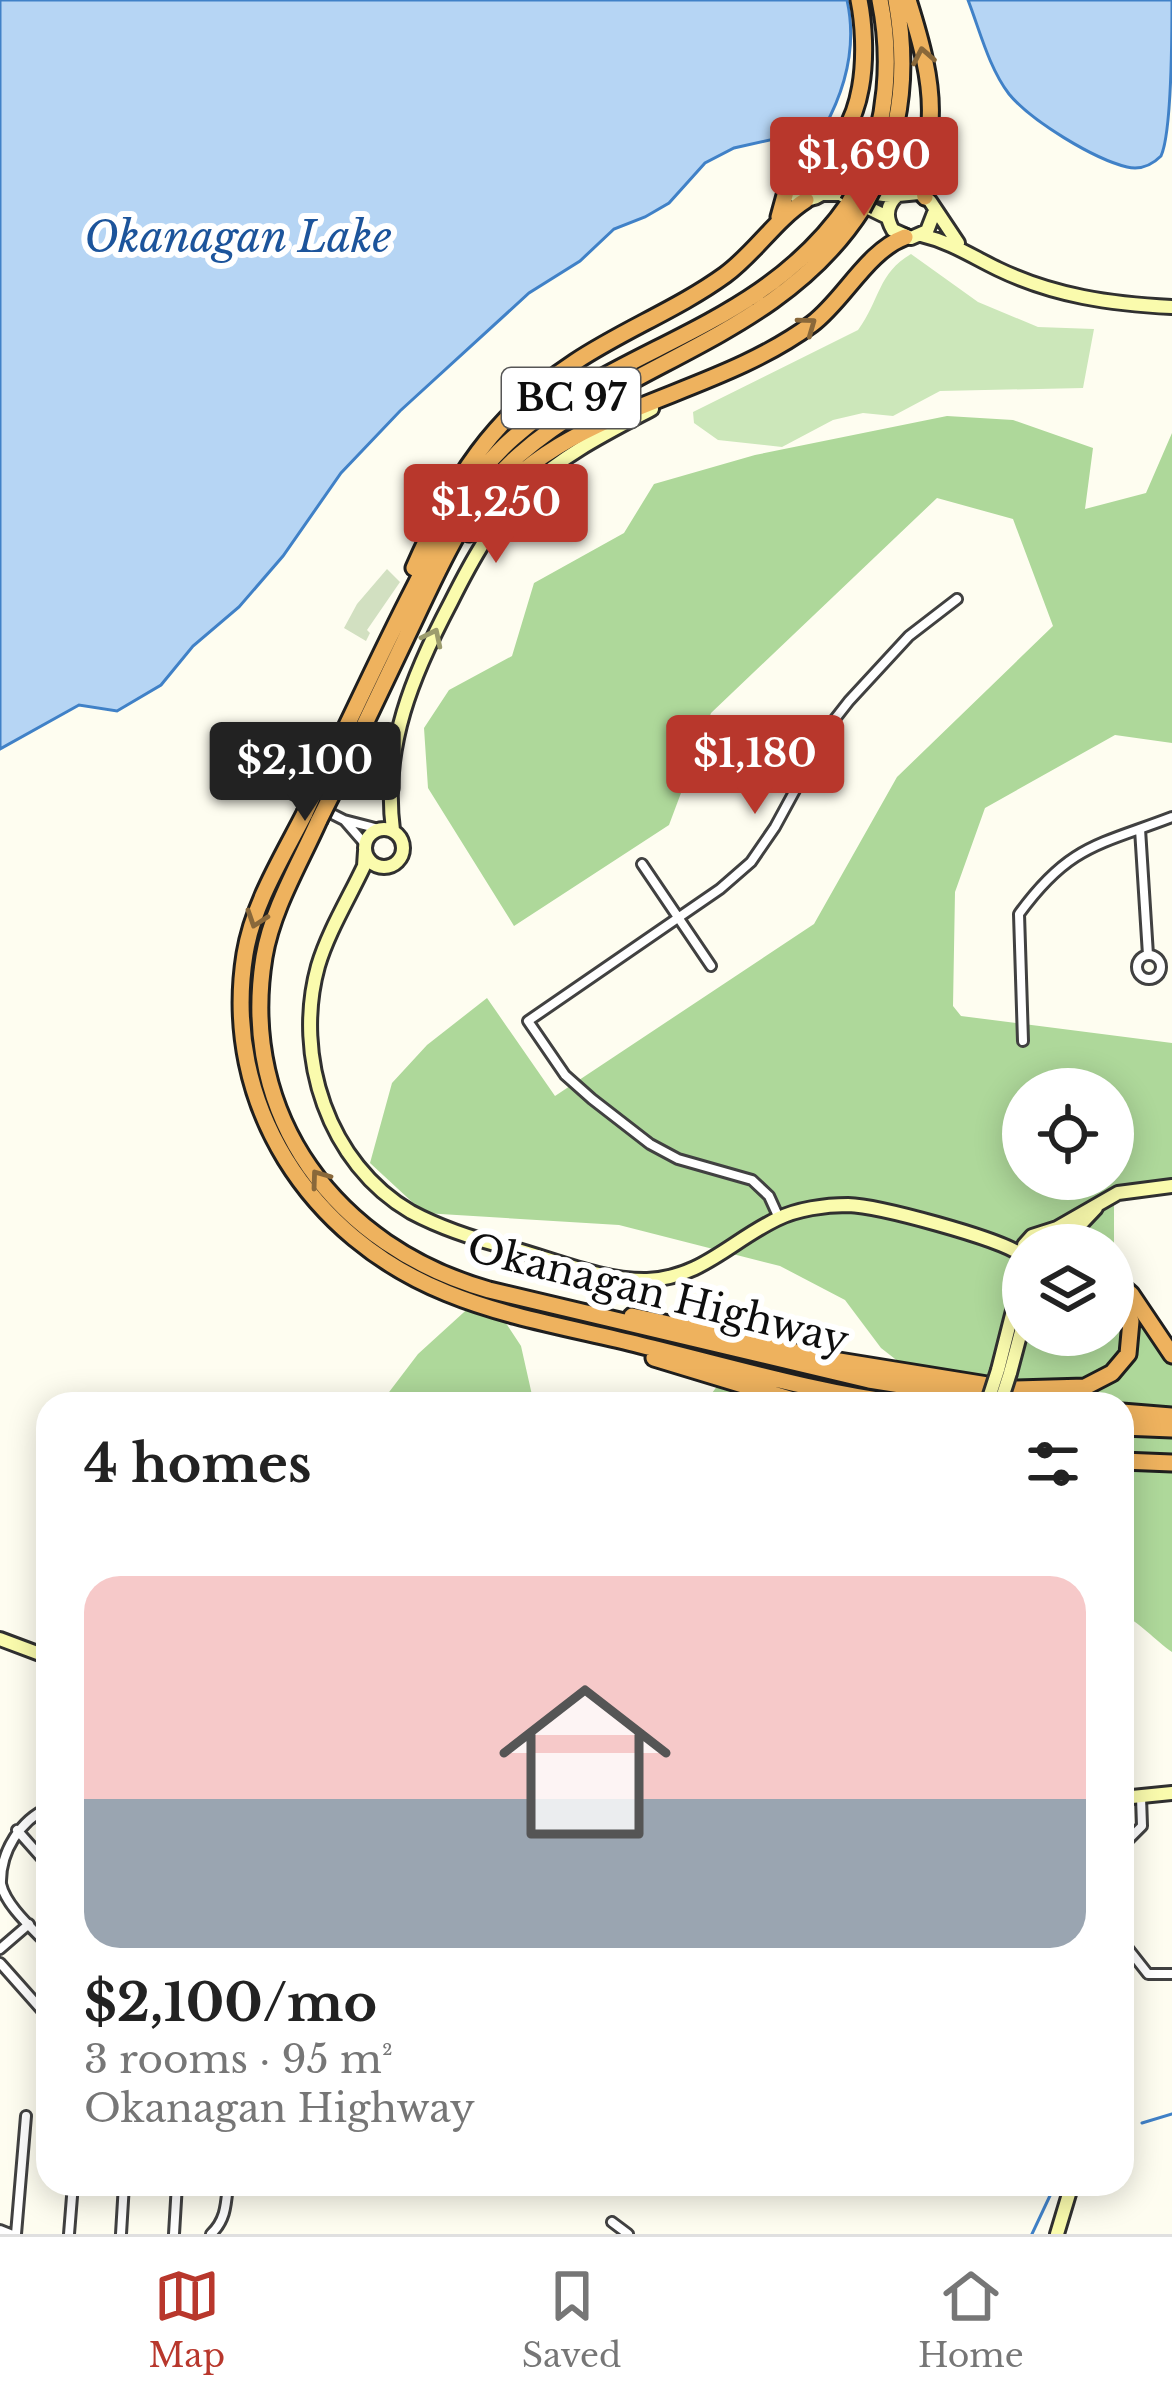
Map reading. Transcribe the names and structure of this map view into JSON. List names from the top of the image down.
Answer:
{
  "streets": {
    "highway": ["BC 97", "Okanagan Highway"]
  },
  "water": ["Okanagan Lake"],
  "page": {
    "price": [
      "$1,690",
      "$1,250",
      "$1,180",
      "$2,100"
    ],
    "heading": "4 homes",
    "list": [
      {
        "name": "$2,100/mo",
        "note": "3 rooms · 95 m² · Okanagan Highway"
      }
    ],
    "tabs": ["Map", "Saved", "Home"]
  }
}
